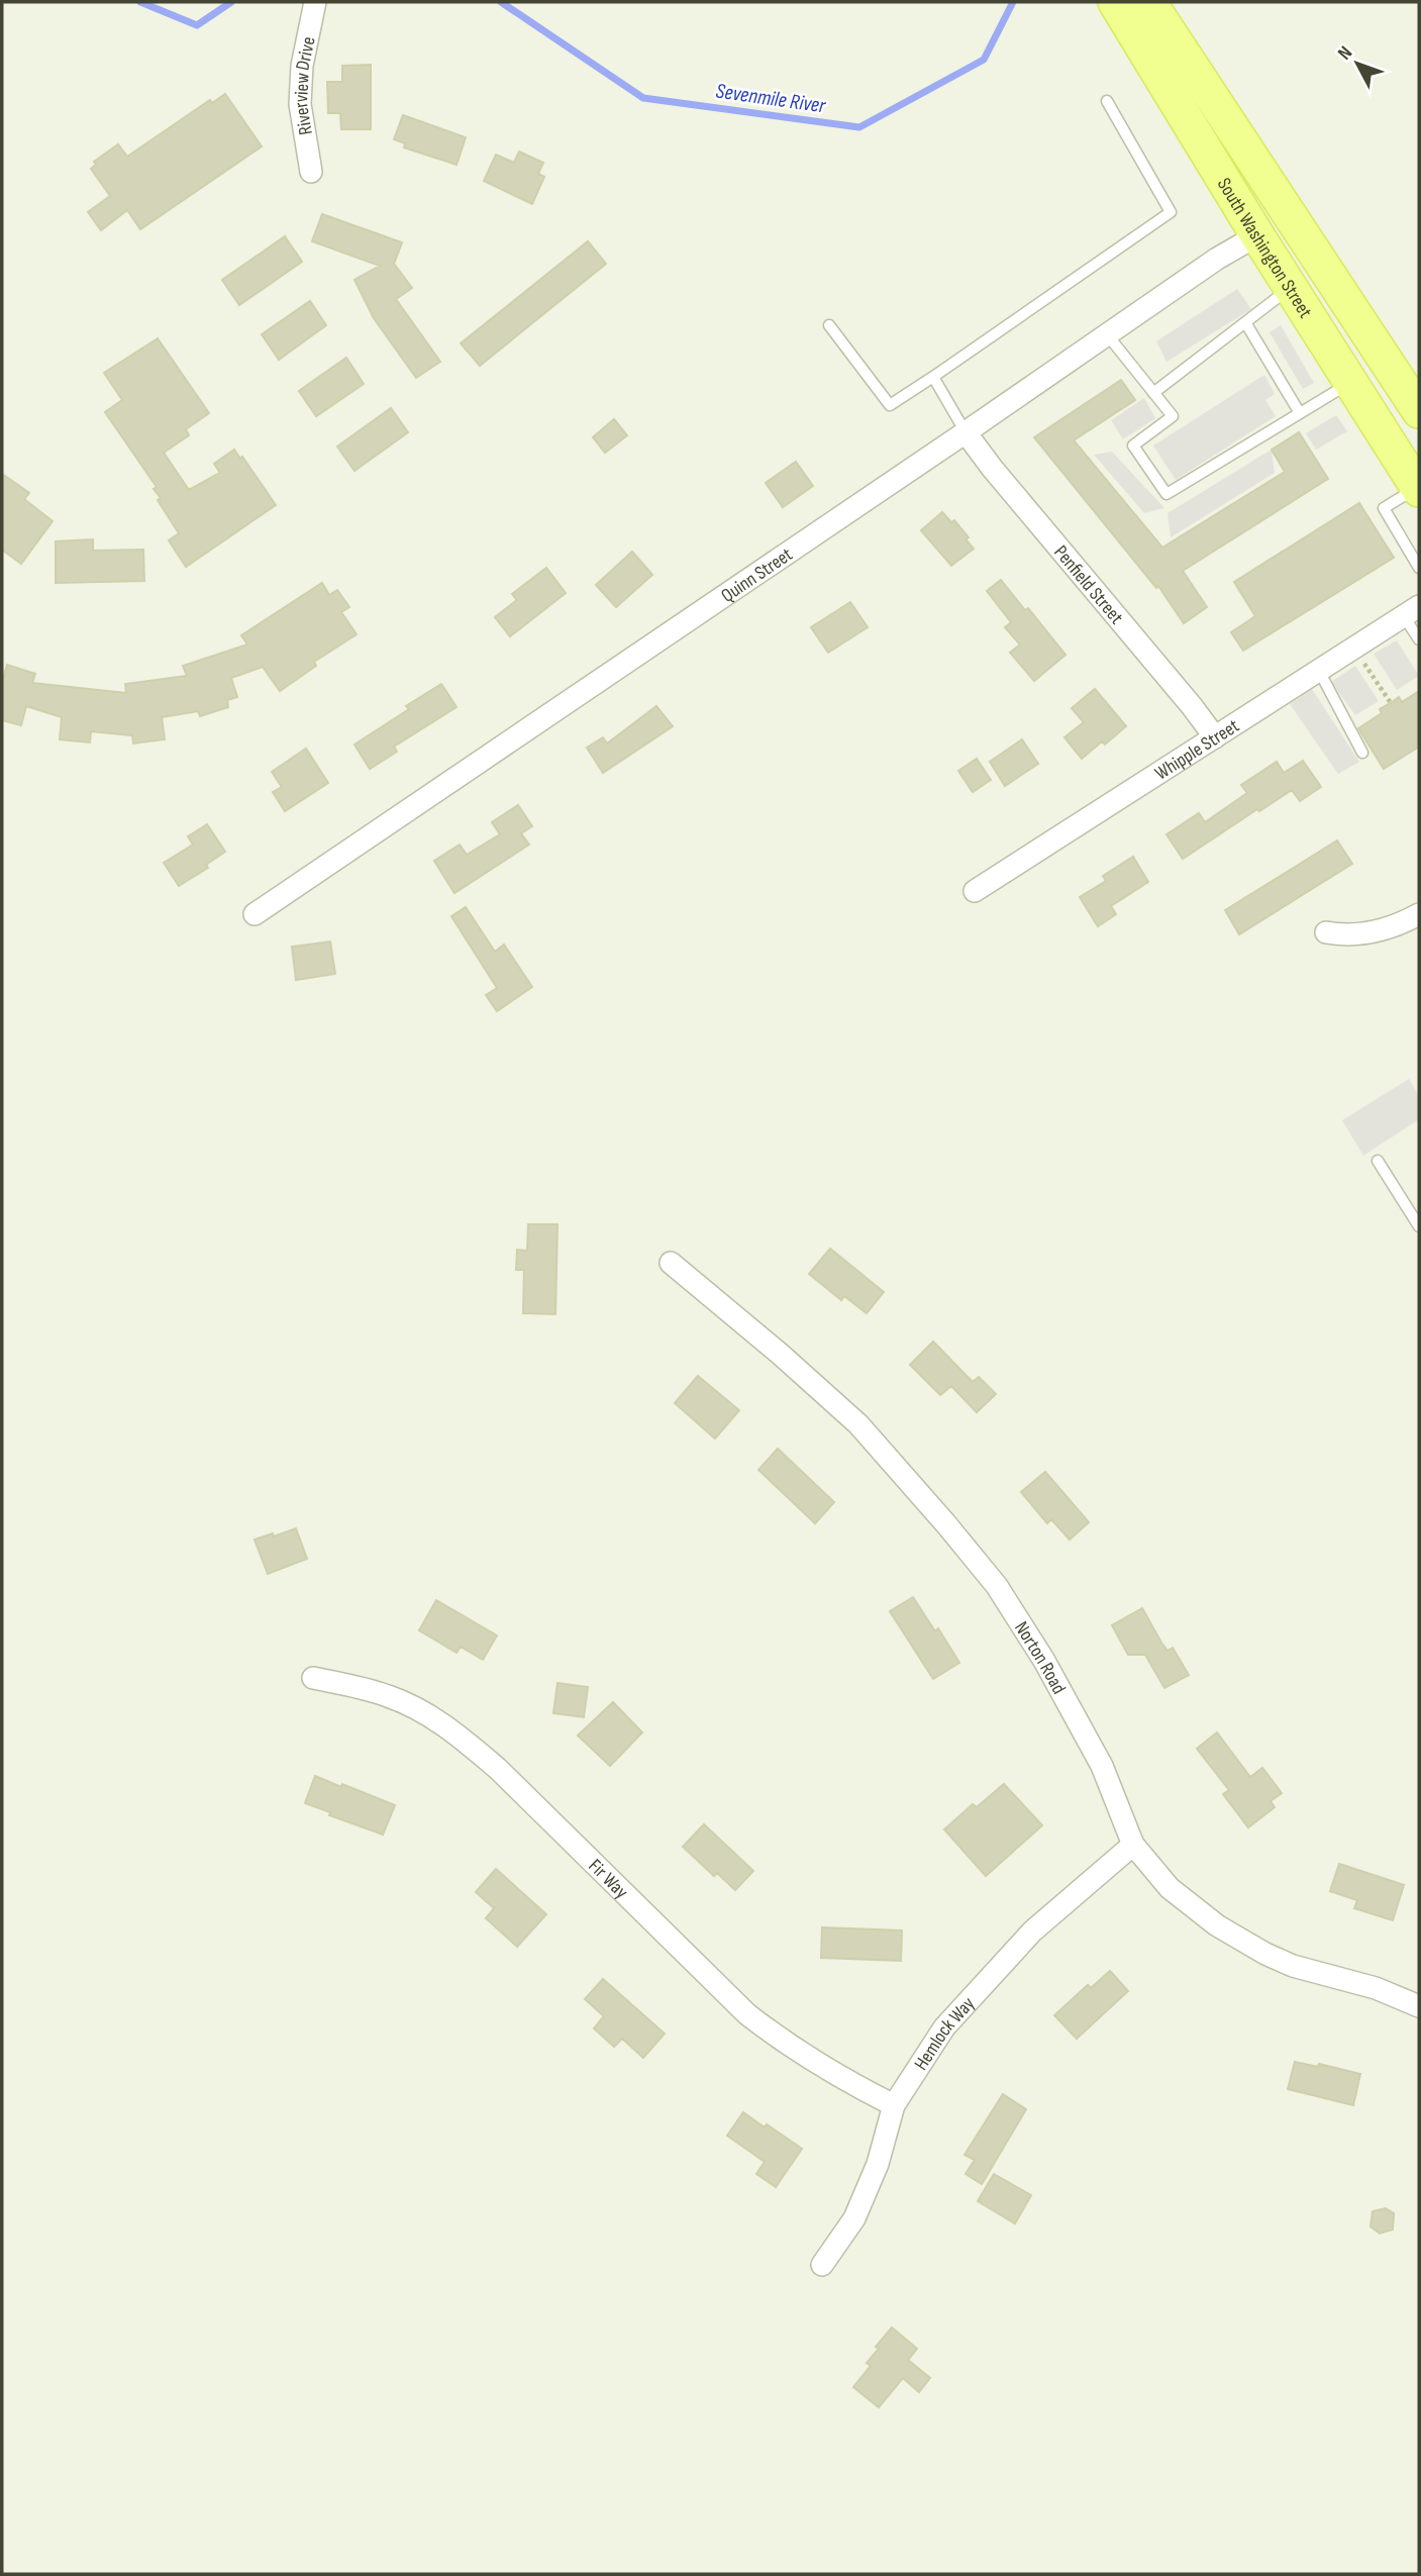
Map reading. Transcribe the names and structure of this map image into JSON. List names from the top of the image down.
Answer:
{
  "streets": {
    "main road": ["South Washington Street"],
    "street": [
      "Riverview Drive",
      "Quinn Street",
      "Penfield Street",
      "Whipple Street",
      "Norton Road",
      "Fir Way",
      "Hemlock Way"
    ]
  },
  "crossings": [
    ["South Washington Street", "Quinn Street"],
    ["Quinn Street", "Penfield Street"],
    ["Penfield Street", "Whipple Street"],
    ["Norton Road", "Hemlock Way"],
    ["Fir Way", "Hemlock Way"]
  ],
  "water": ["Sevenmile River"],
  "north": "top left"
}
